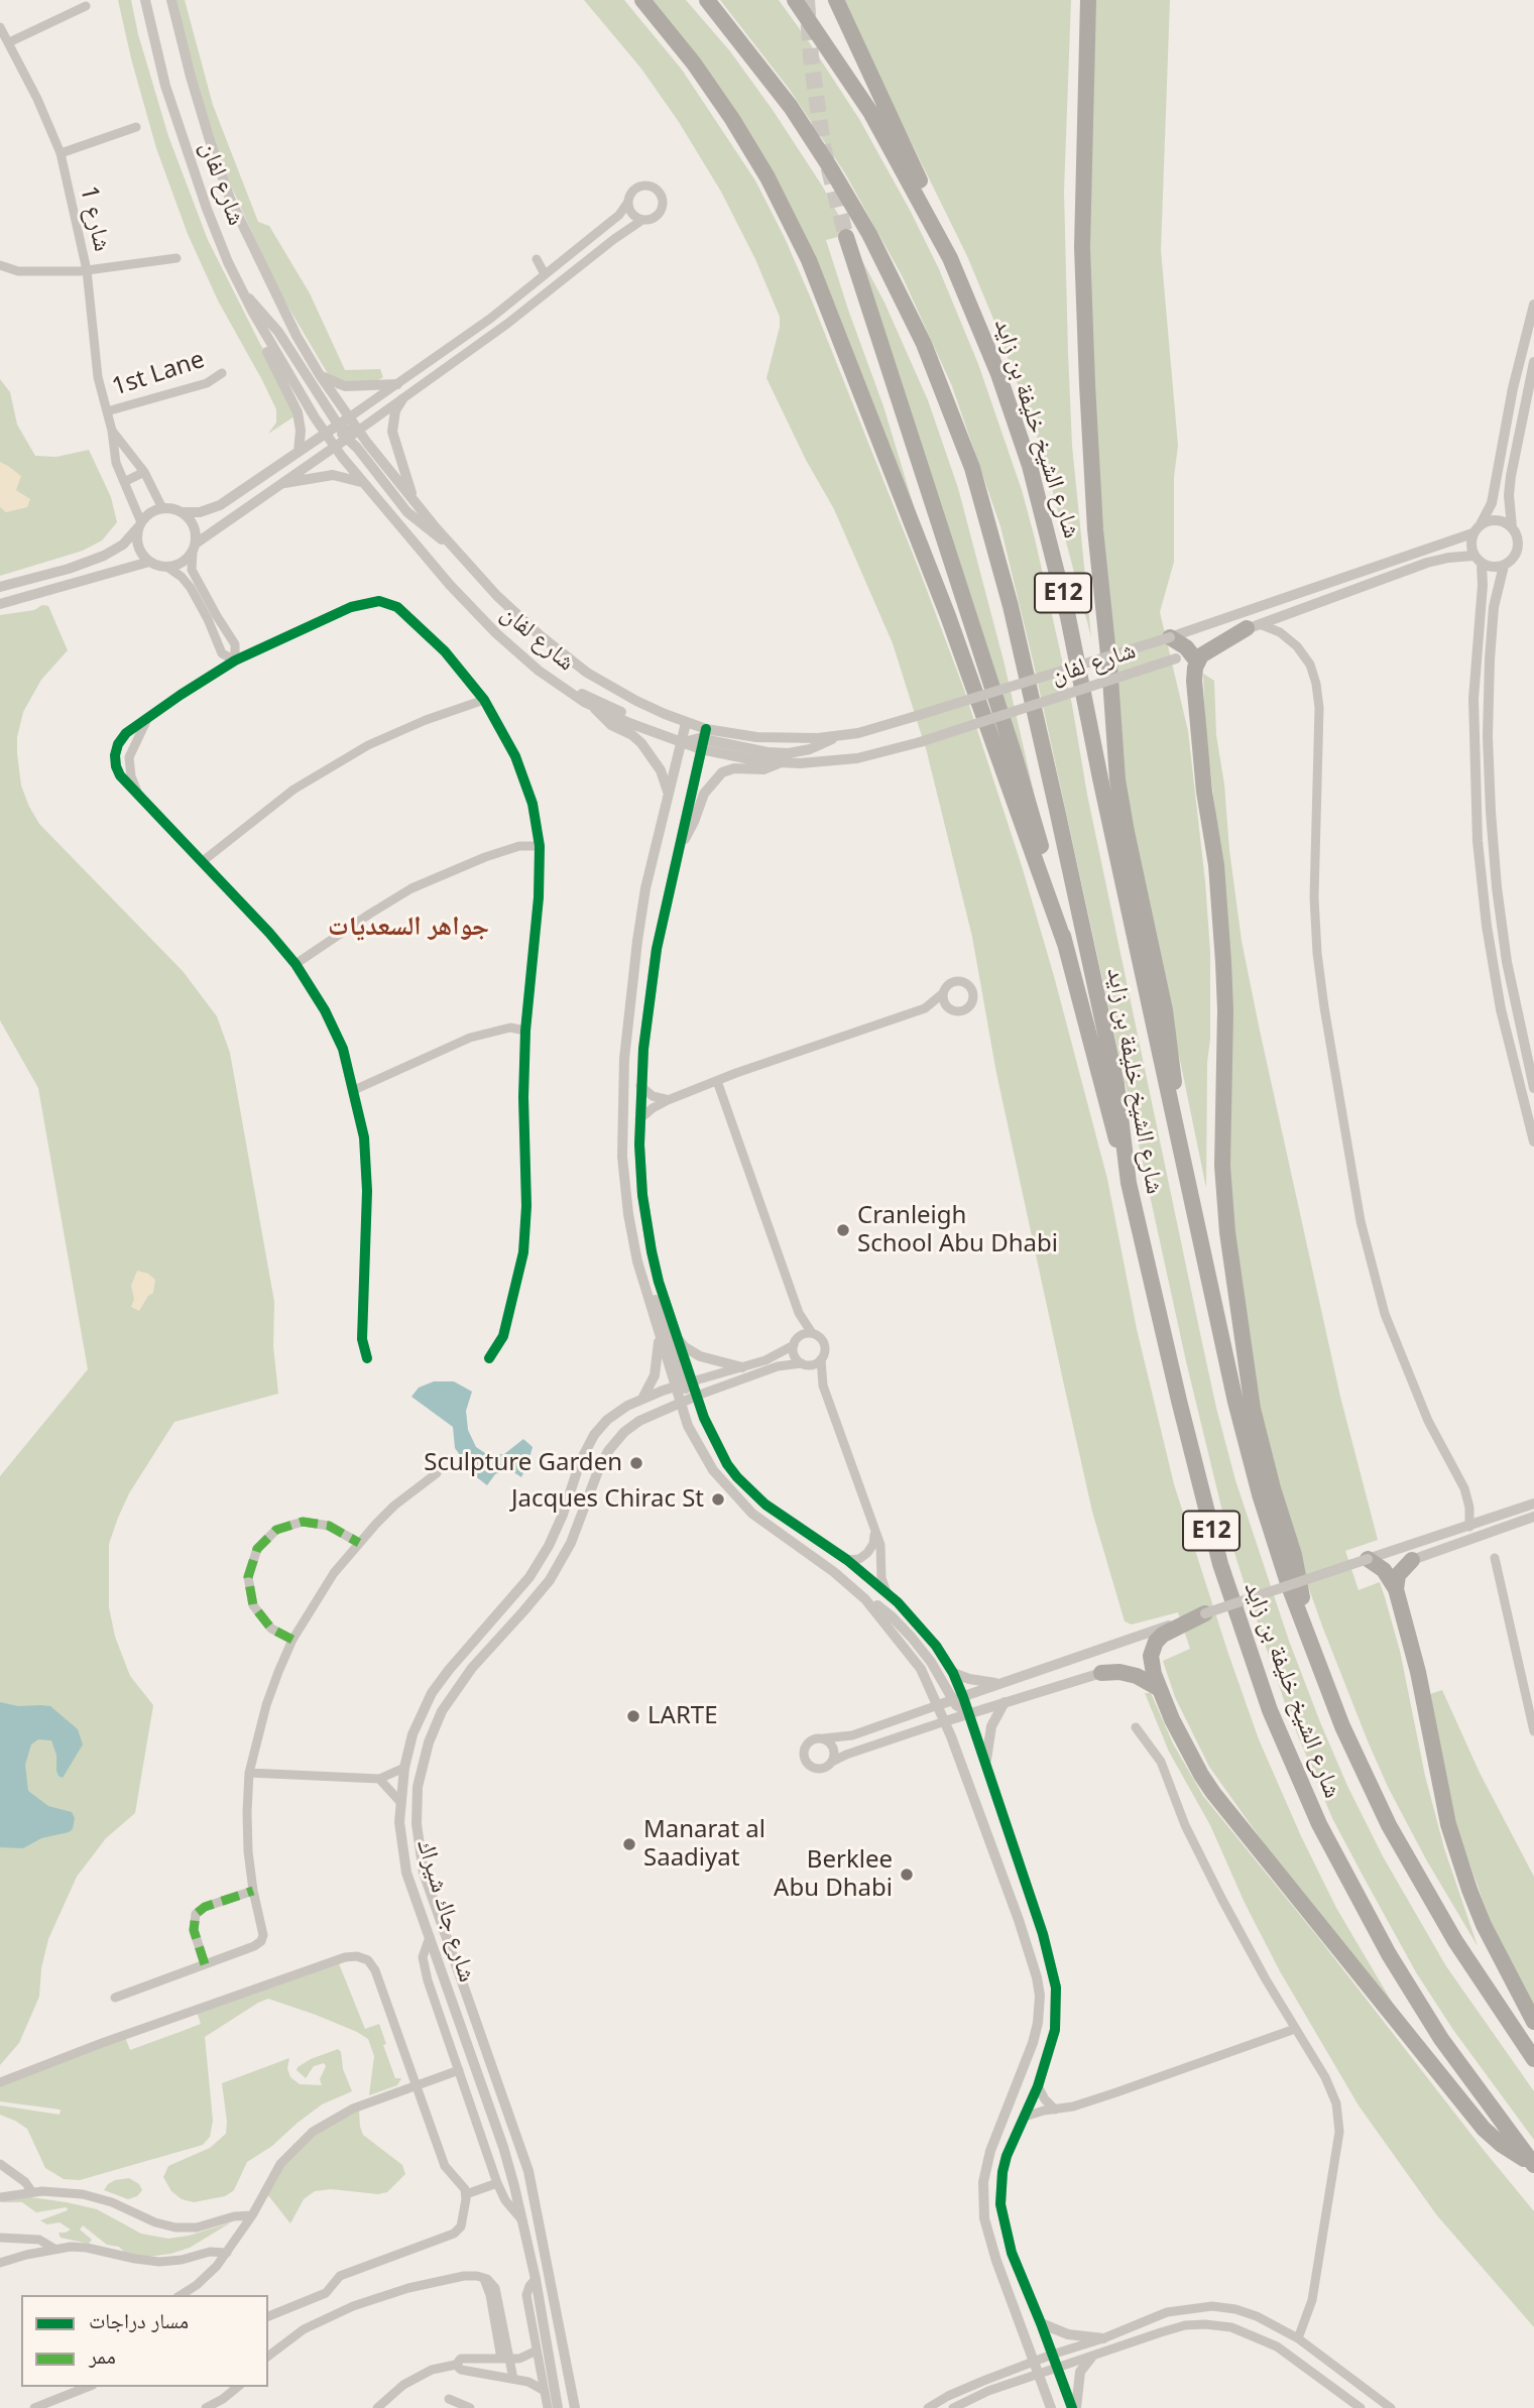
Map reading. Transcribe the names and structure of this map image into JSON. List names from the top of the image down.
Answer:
{
  "streets": {
    "highway": ["شارع الشيخ خليفة بن زايد", "E12"],
    "street": [
      "شارع لفان",
      "شارع 1",
      "1st Lane",
      "شارع جاك شيراك"
    ]
  },
  "crossings": [
    ["شارع 1", "1st Lane"]
  ],
  "districts": ["جواهر السعديات"],
  "places": [
    "Cranleigh School Abu Dhabi",
    "Sculpture Garden",
    "Jacques Chirac St",
    "LARTE",
    "Manarat al Saadiyat",
    "Berklee Abu Dhabi"
  ],
  "legend": ["مسار دراجات", "ممر"]
}
